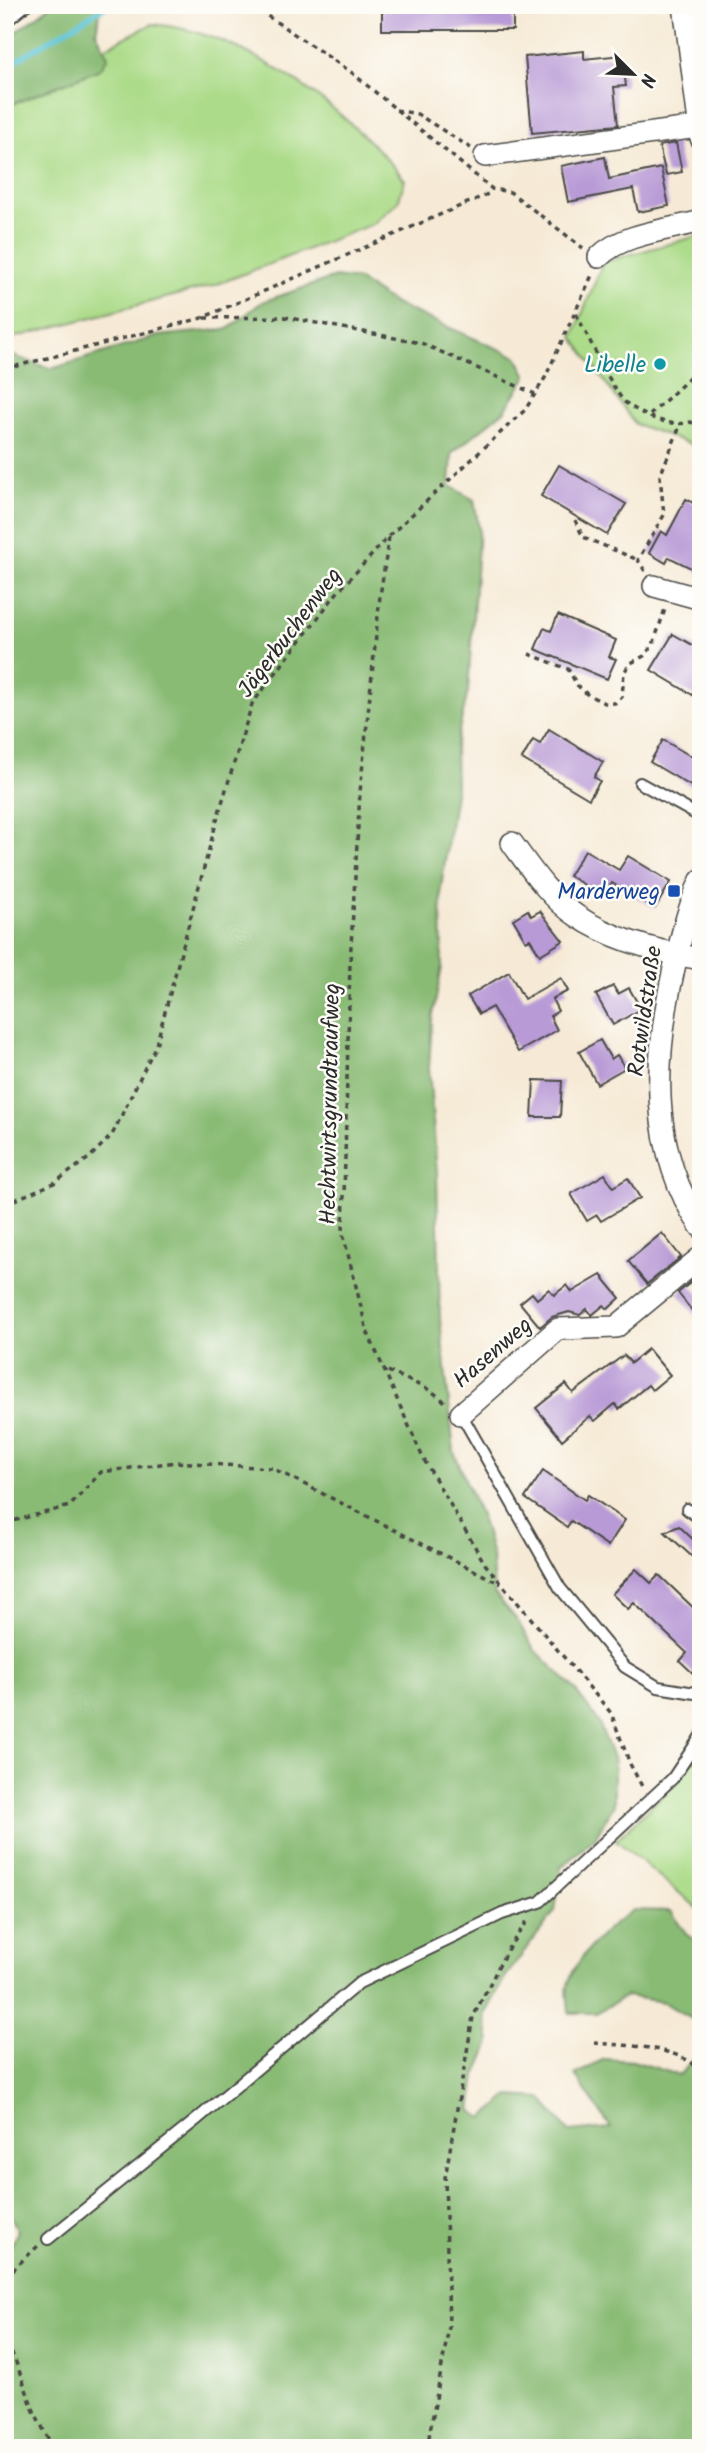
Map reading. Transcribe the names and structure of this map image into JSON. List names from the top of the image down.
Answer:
{
  "streets": {
    "street": ["Rotwildstraße", "Hasenweg"],
    "path": ["Jägerbuchenweg", "Hechtwirtsgrundtraufweg"]
  },
  "crossings": [
    ["Jägerbuchenweg", "Hechtwirtsgrundtraufweg"]
  ],
  "places": {
    "other": ["Libelle"],
    "transit": ["Marderweg"]
  },
  "north": "bottom right"
}
